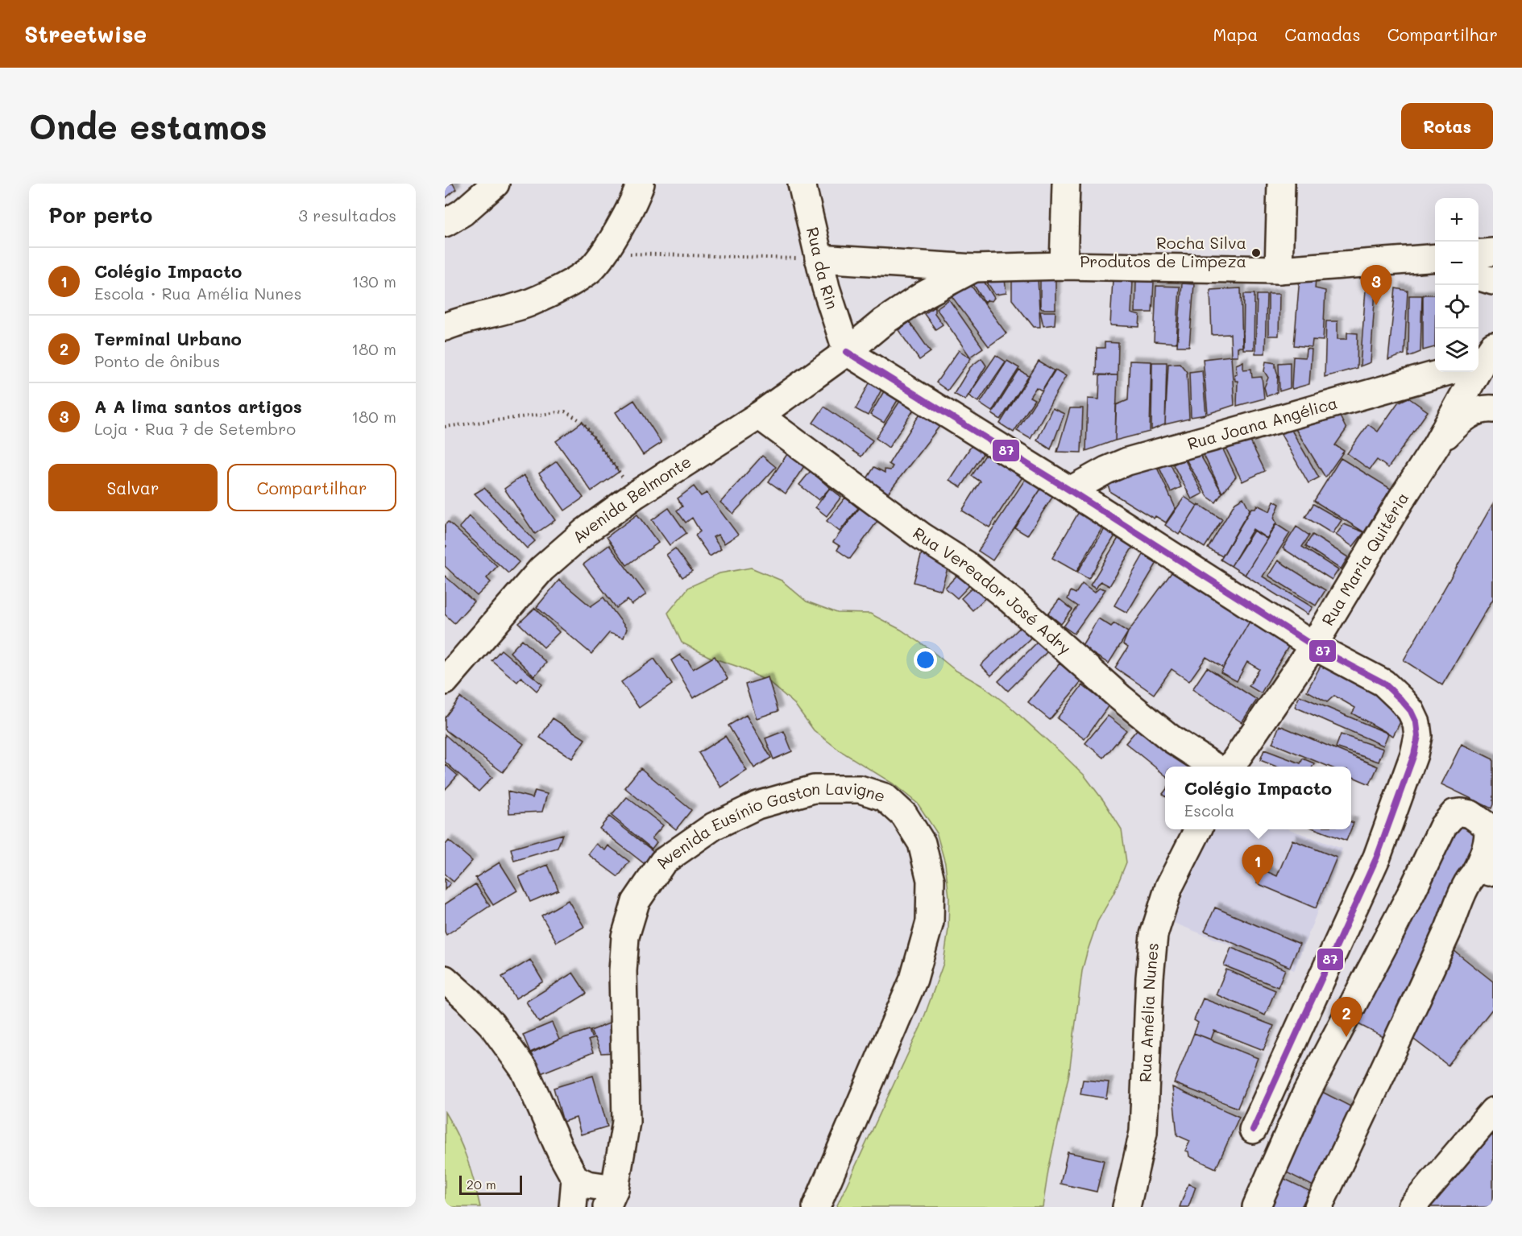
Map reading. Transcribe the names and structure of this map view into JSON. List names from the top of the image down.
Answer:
{
  "streets": {
    "street": [
      "Rua da Rin",
      "Rua Joana Angélica",
      "Avenida Belmonte",
      "Rua Maria Quitéria",
      "Rua Vereador José Adry",
      "Avenida Eusínio Gaston Lavigne",
      "Rua Amélia Nunes"
    ]
  },
  "crossings": [
    ["Rua da Rin", "Avenida Belmonte"],
    ["Avenida Belmonte", "Rua Vereador José Adry"]
  ],
  "places": ["Rocha Silva Produtos de Limpeza"],
  "lines": ["transit line 87"],
  "scale_bar": "20 m",
  "page": {
    "header": "Streetwise",
    "nav": ["Mapa", "Camadas", "Compartilhar"],
    "buttons": [
      "Rotas",
      ["Salvar", "Compartilhar"]
    ],
    "title": "Onde estamos",
    "heading": ["Por perto", "3 resultados"],
    "map_buttons": ["+", "−"],
    "list": [
      {
        "mark": "1",
        "name": "Colégio Impacto",
        "note": "Escola · Rua Amélia Nunes",
        "value": "130 m"
      },
      {
        "mark": "2",
        "name": "Terminal Urbano",
        "note": "Ponto de ônibus",
        "value": "180 m"
      },
      {
        "mark": "3",
        "name": "A A lima santos artigos",
        "note": "Loja · Rua 7 de Setembro",
        "value": "180 m"
      }
    ],
    "pins": ["3", "1", "2"],
    "popup": ["Colégio Impacto", "Escola"],
    "scale": "20 m"
  }
}
